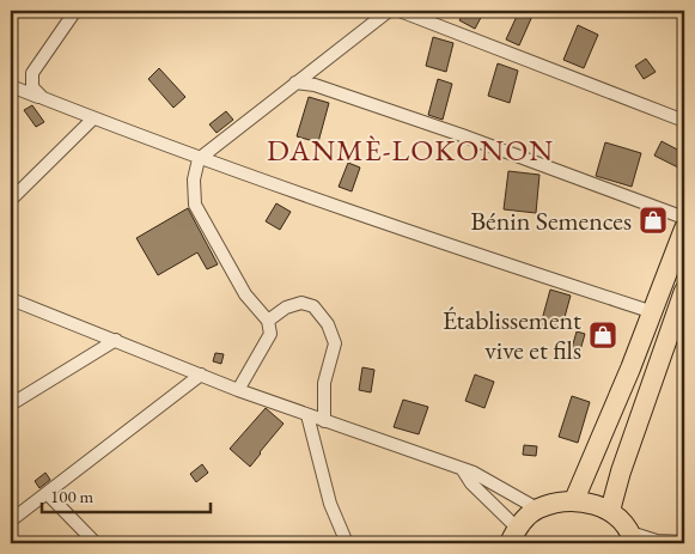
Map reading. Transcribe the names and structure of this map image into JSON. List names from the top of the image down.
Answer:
{
  "districts": ["DANMÈ-LOKONON"],
  "places": {
    "shop": ["Bénin Semences", "Établissement vive et fils"]
  },
  "scale_bar": "100 m"
}
